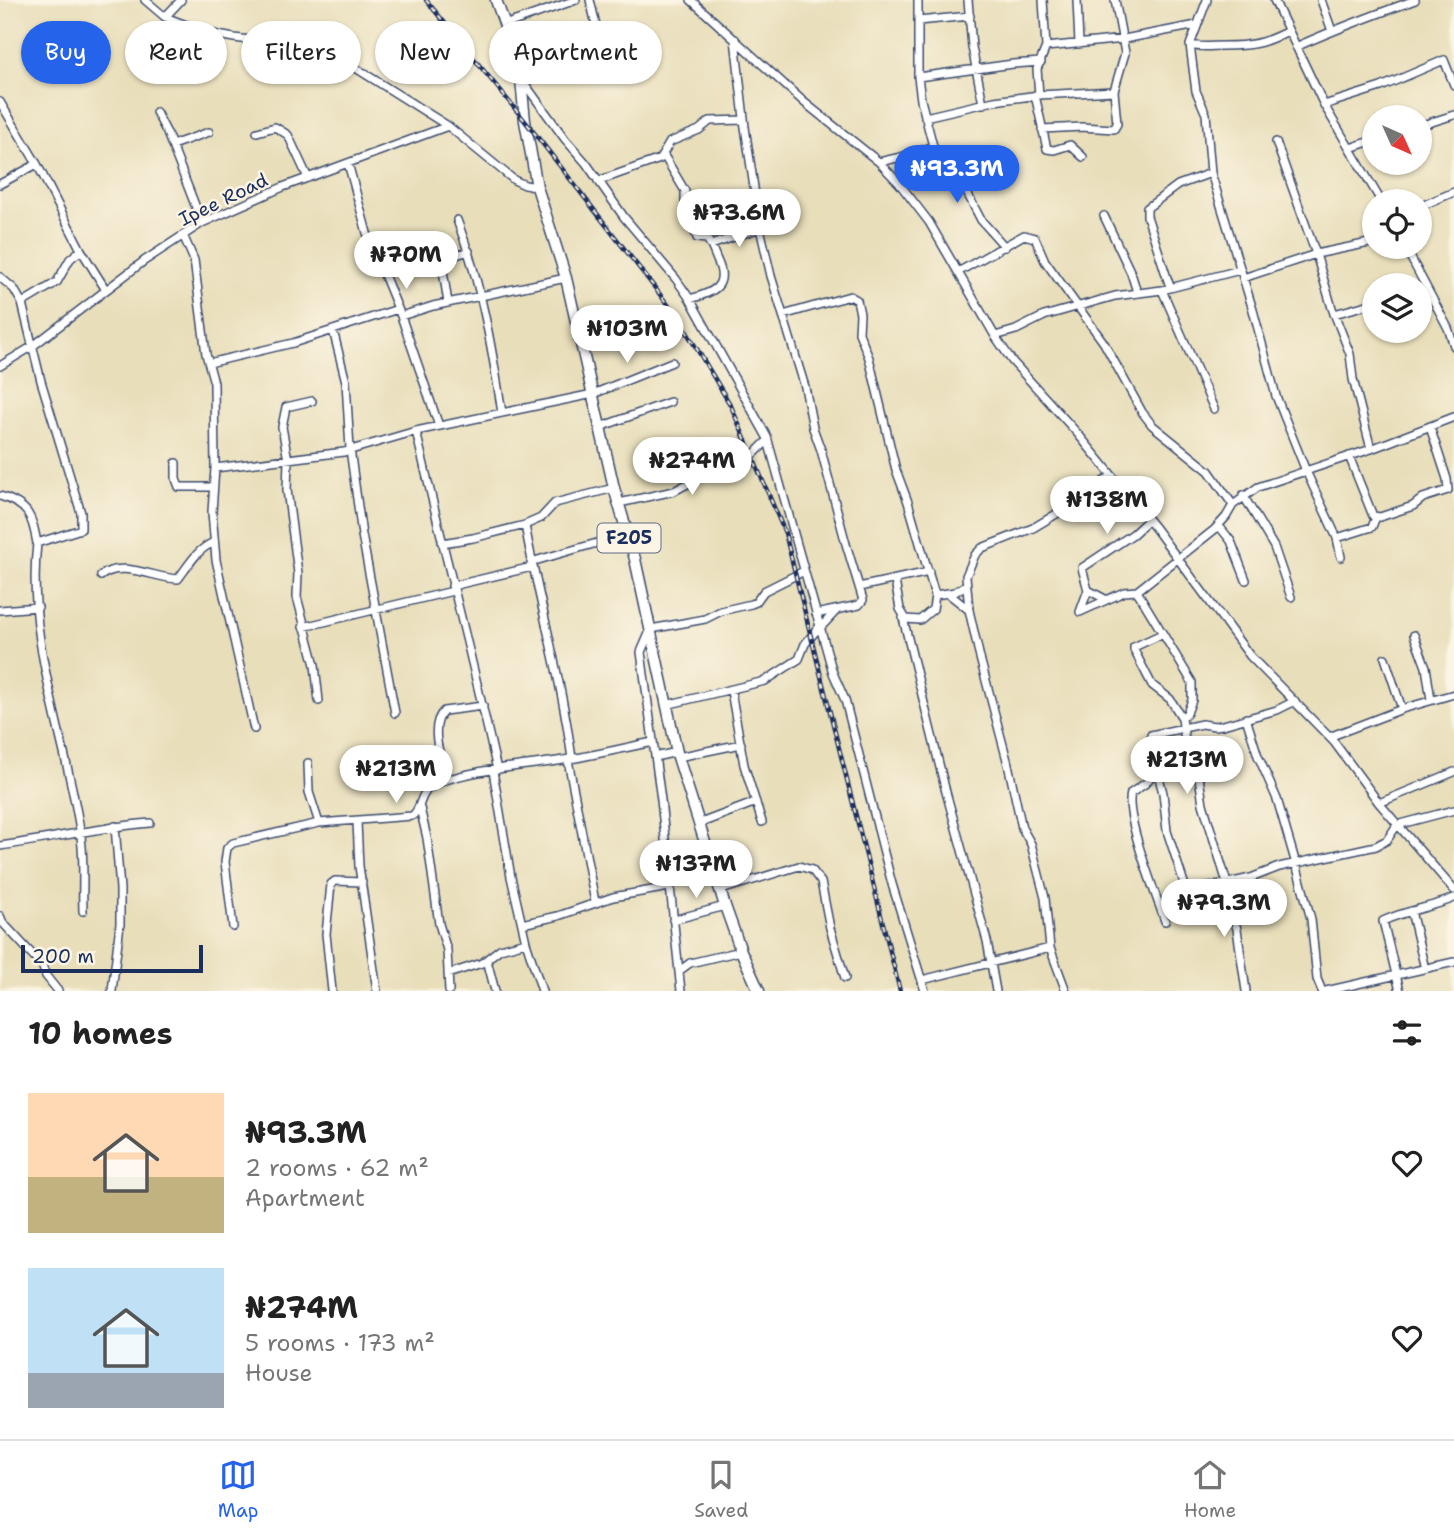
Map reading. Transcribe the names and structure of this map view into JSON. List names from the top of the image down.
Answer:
{
  "streets": {
    "main road": ["F205"],
    "street": ["Ipee Road"]
  },
  "scale_bar": "200 m",
  "north": "bottom right",
  "page": {
    "chip": [
      "Buy",
      "Rent",
      "Filters",
      "New",
      "Apartment"
    ],
    "price": [
      "₦93.3M",
      "₦73.6M",
      "₦70M",
      "₦103M",
      "₦274M",
      "₦138M",
      "₦213M",
      "₦213M",
      "₦137M",
      "₦79.3M"
    ],
    "scale": "200 m",
    "heading": "10 homes",
    "list": [
      {
        "name": "₦93.3M",
        "note": "2 rooms · 62 m² · Apartment"
      },
      {
        "name": "₦274M",
        "note": "5 rooms · 173 m² · House"
      }
    ],
    "tabs": ["Map", "Saved", "Home"]
  }
}
